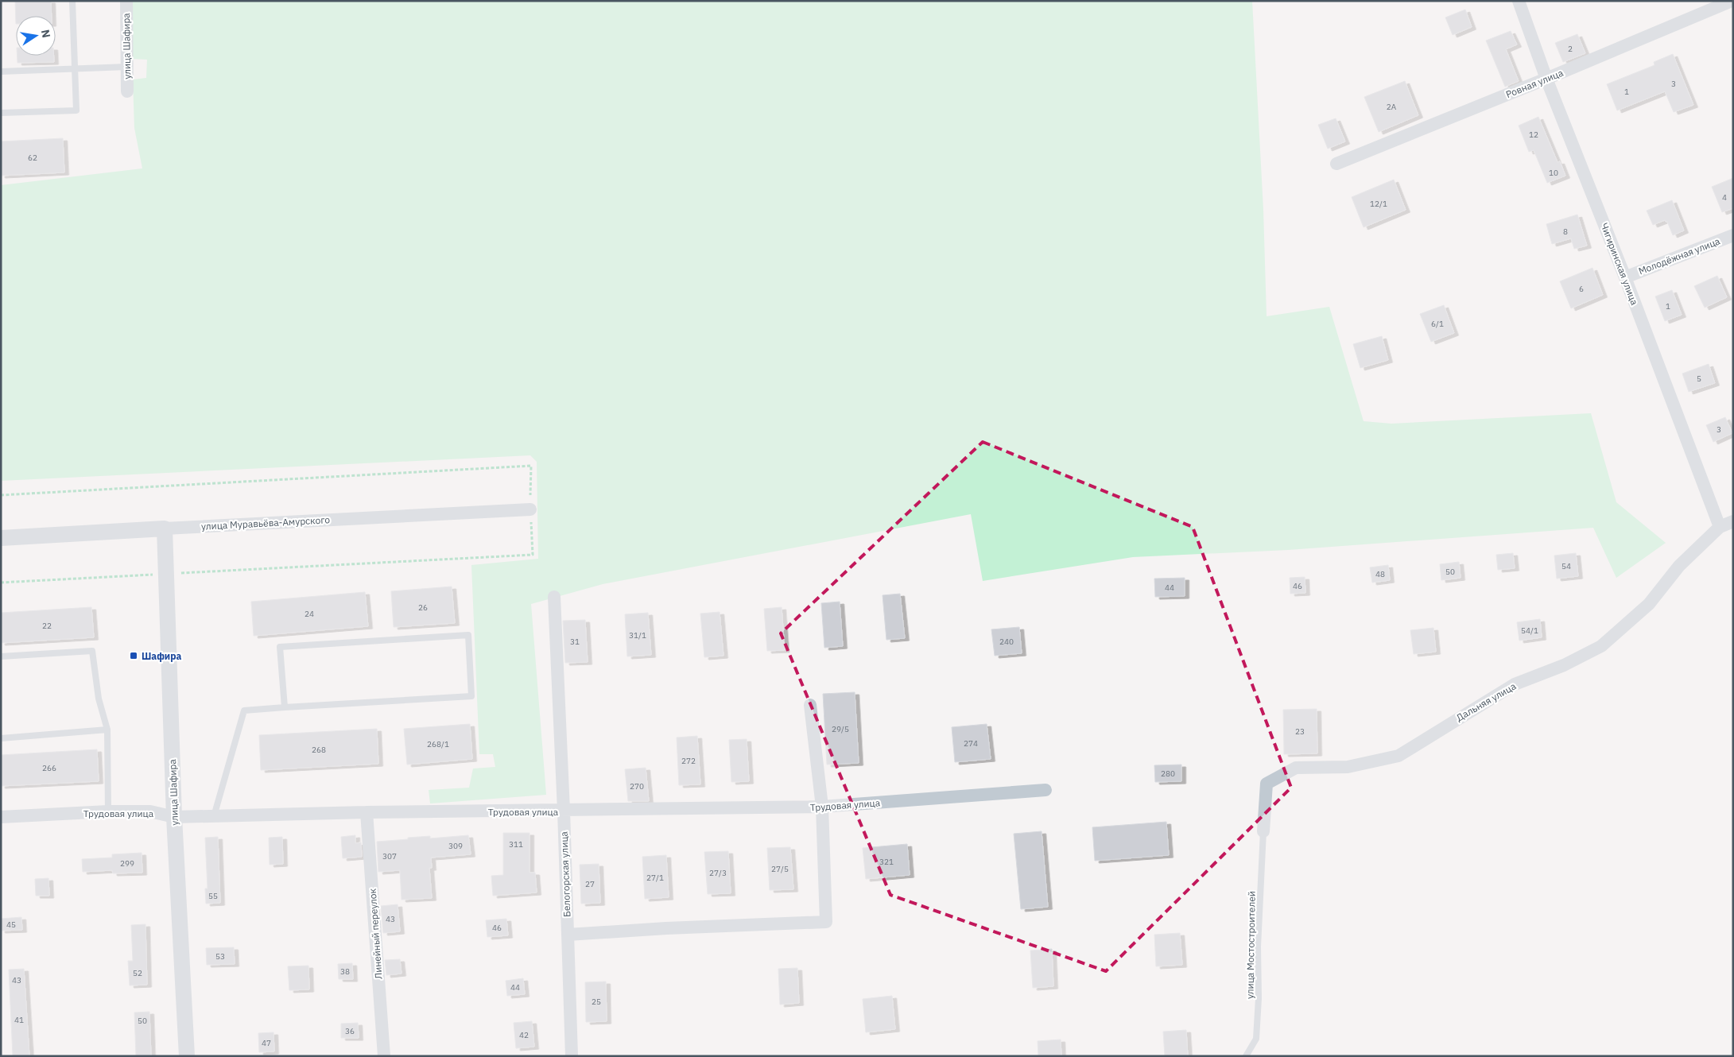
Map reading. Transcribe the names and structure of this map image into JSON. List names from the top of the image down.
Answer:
{
  "streets": {
    "street": [
      "улица Шафира",
      "Ровная улица",
      "Молодёжная улица",
      "Чигиринская улица",
      "улица Муравьёва-Амурского",
      "Дальняя улица",
      "Трудовая улица",
      "Белогорская улица",
      "Линейный переулок"
    ],
    "lane": ["улица Мостостроителей"]
  },
  "crossings": [
    ["улица Шафира", "улица Муравьёва-Амурского"],
    ["улица Шафира", "Трудовая улица"],
    ["Ровная улица", "Чигиринская улица"],
    ["Молодёжная улица", "Чигиринская улица"],
    ["Чигиринская улица", "Дальняя улица"],
    ["Дальняя улица", "улица Мостостроителей"],
    ["Трудовая улица", "Белогорская улица"],
    ["Трудовая улица", "Линейный переулок"]
  ],
  "places": {
    "transit": ["Шафира"]
  },
  "house_numbers": [
    "2",
    "3",
    "1",
    "2А",
    "12",
    "62",
    "10",
    "4",
    "12/1",
    "8",
    "6",
    "1",
    "6/1",
    "5",
    "3",
    "54",
    "50",
    "48",
    "46",
    "44",
    "26",
    "24",
    "22",
    "54/1",
    "31/1",
    "31",
    "240",
    "29/5",
    "23",
    "274",
    "268/1",
    "268",
    "272",
    "266",
    "280",
    "270",
    "311",
    "309",
    "307",
    "321",
    "299",
    "27/5",
    "27/3",
    "27/1",
    "27",
    "55",
    "43",
    "45",
    "46",
    "53",
    "38",
    "52",
    "43",
    "44",
    "25",
    "41",
    "50",
    "36",
    "42",
    "47"
  ],
  "north": "right"
}
